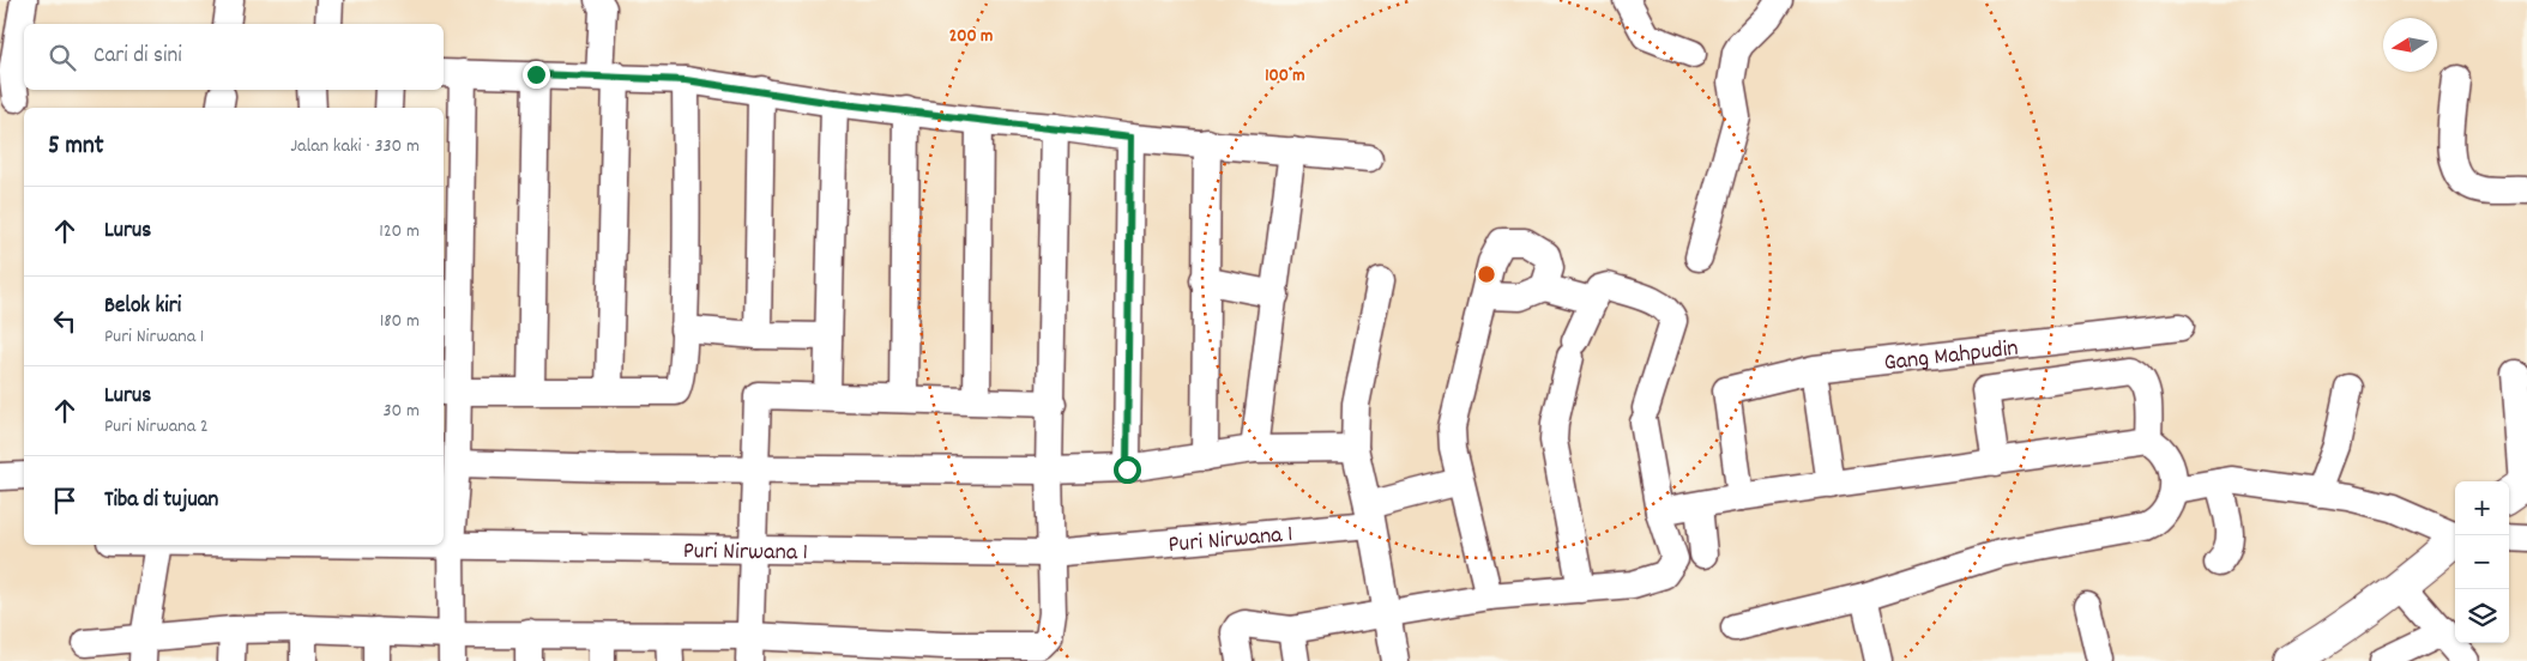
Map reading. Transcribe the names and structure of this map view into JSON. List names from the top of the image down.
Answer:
{
  "streets": {
    "street": ["Gang Mahpudin", "Puri Nirwana 1"]
  },
  "north": "left",
  "page": {
    "search": "Cari di sini",
    "heading": ["5 mnt", "Jalan kaki · 330 m"],
    "list": [
      ["Lurus", "120 m"],
      ["Belok kiri", "Puri Nirwana 1", "180 m"],
      ["Lurus", "Puri Nirwana 2", "30 m"],
      "Tiba di tujuan"
    ],
    "map_buttons": ["+", "−"]
  },
  "rings": ["200 m", "100 m"]
}
